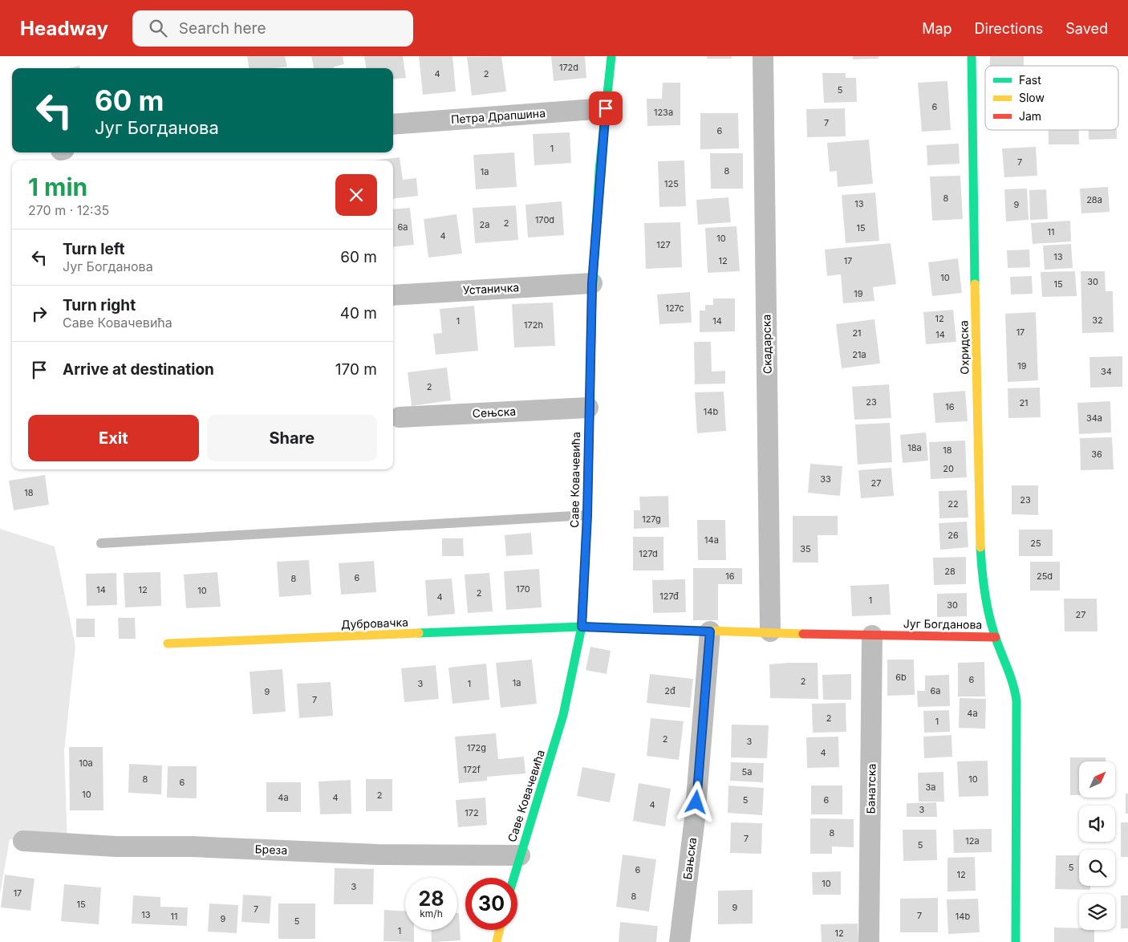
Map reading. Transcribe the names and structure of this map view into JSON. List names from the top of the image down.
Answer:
{
  "streets": {
    "street": [
      "Петра Драпшина",
      "Устаничка",
      "Скадарска",
      "Охридска",
      "Сењска",
      "Саве Ковачевића",
      "Дубровачка",
      "Југ Богданова",
      "Банатска",
      "Бреза",
      "Бањска"
    ]
  },
  "crossings": [
    ["Петра Драпшина", "Саве Ковачевића"],
    ["Устаничка", "Саве Ковачевића"],
    ["Скадарска", "Југ Богданова"],
    ["Охридска", "Југ Богданова"],
    ["Сењска", "Саве Ковачевића"],
    ["Саве Ковачевића", "Дубровачка"],
    ["Саве Ковачевића", "Југ Богданова"],
    ["Саве Ковачевића", "Бреза"],
    ["Дубровачка", "Југ Богданова"],
    ["Југ Богданова", "Банатска"],
    ["Југ Богданова", "Бањска"]
  ],
  "house_numbers": [
    "172d",
    "4",
    "2",
    "5",
    "6",
    "123a",
    "7",
    "6",
    "1",
    "7",
    "8",
    "1a",
    "125",
    "8",
    "28a",
    "13",
    "9",
    "170d",
    "2",
    "2a",
    "6a",
    "15",
    "11",
    "4",
    "10",
    "127",
    "13",
    "12",
    "17",
    "10",
    "30",
    "15",
    "19",
    "127c",
    "12",
    "32",
    "1",
    "14",
    "172h",
    "17",
    "21",
    "14",
    "21a",
    "19",
    "34",
    "2",
    "23",
    "21",
    "16",
    "14b",
    "34a",
    "18a",
    "18",
    "36",
    "20",
    "33",
    "27",
    "18",
    "23",
    "22",
    "127g",
    "26",
    "14a",
    "25",
    "35",
    "127d",
    "28",
    "16",
    "25d",
    "6",
    "8",
    "170",
    "14",
    "12",
    "10",
    "2",
    "127đ",
    "4",
    "1",
    "30",
    "27",
    "6b",
    "6",
    "2",
    "1a",
    "3",
    "1",
    "2đ",
    "6a",
    "9",
    "7",
    "4a",
    "2",
    "1",
    "2",
    "3",
    "172g",
    "4",
    "10a",
    "172f",
    "5a",
    "8",
    "10",
    "6",
    "3a",
    "10",
    "2",
    "4a",
    "4",
    "5",
    "6",
    "4",
    "3",
    "172",
    "8",
    "7",
    "12a",
    "5",
    "5",
    "6",
    "12",
    "10",
    "3",
    "17",
    "8",
    "15",
    "9",
    "7",
    "13",
    "7",
    "11",
    "14b",
    "9",
    "5",
    "1",
    "12"
  ],
  "legend": ["Fast", "Slow", "Jam"],
  "north": "top right",
  "page": {
    "header": "Headway",
    "search": "Search here",
    "nav": ["Map", "Directions", "Saved"],
    "turn": ["60 m", "Југ Богданова"],
    "heading": ["1 min", "270 m · 12:35"],
    "list": [
      {
        "name": "Turn left",
        "note": "Југ Богданова",
        "value": "60 m"
      },
      {
        "name": "Turn right",
        "note": "Саве Ковачевића",
        "value": "40 m"
      },
      {
        "name": "Arrive at destination",
        "value": "170 m"
      }
    ],
    "buttons": ["Exit", "Share"],
    "speed": "28 km/h",
    "limit": "30"
  }
}
